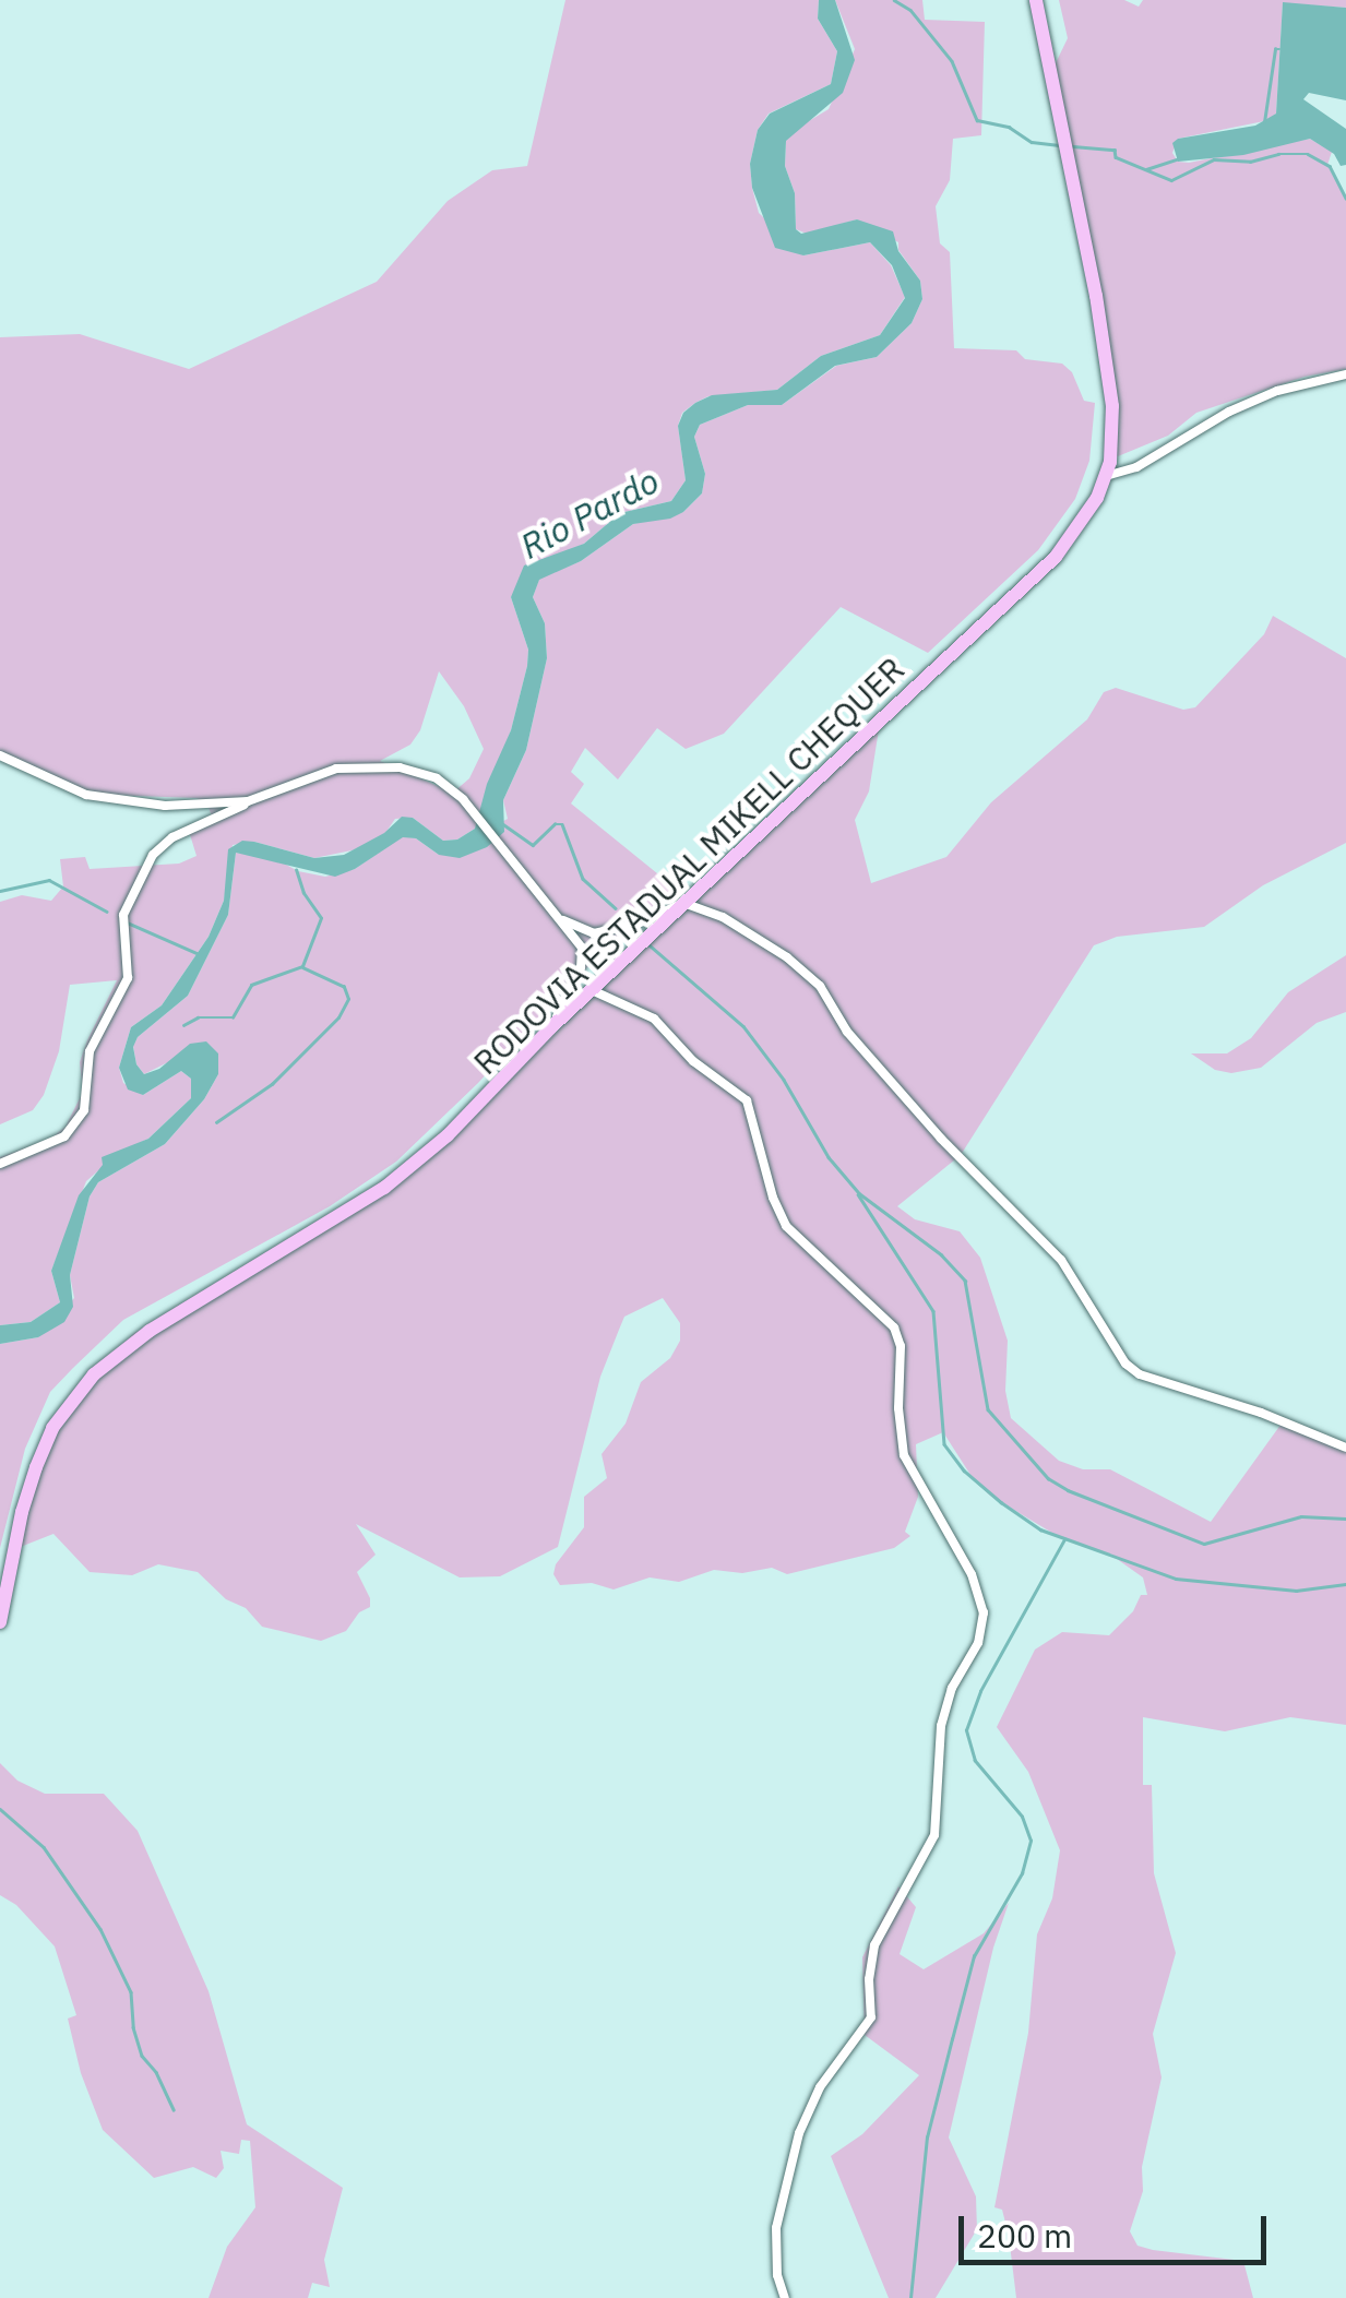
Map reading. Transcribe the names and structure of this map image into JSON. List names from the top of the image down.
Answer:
{
  "streets": {
    "main road": ["RODOVIA ESTADUAL MIKELL CHEQUER"]
  },
  "water": ["Rio Pardo"],
  "scale_bar": "200 m"
}
